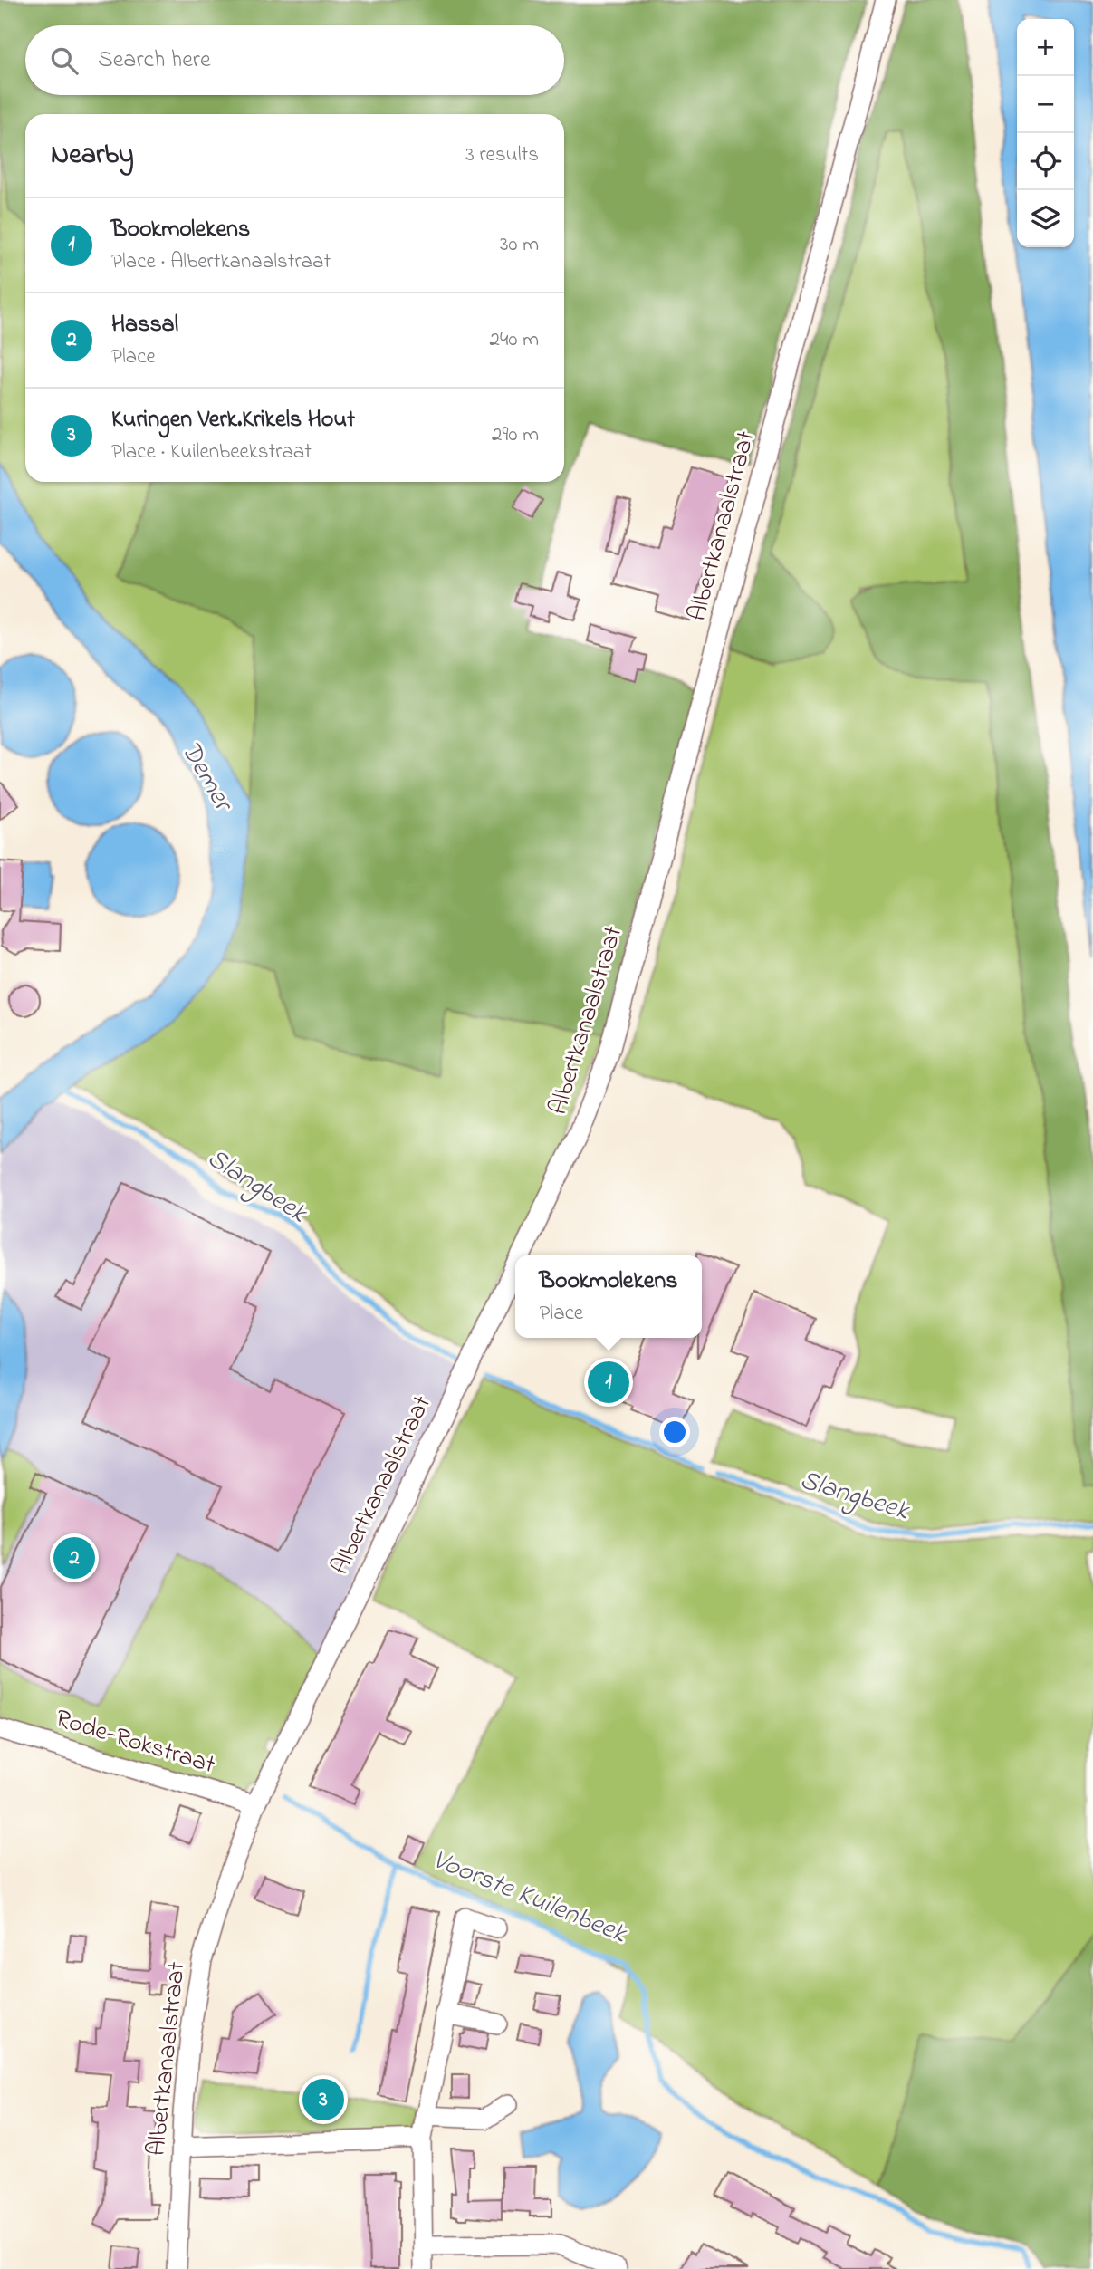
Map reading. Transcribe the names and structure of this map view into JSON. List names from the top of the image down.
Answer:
{
  "streets": {
    "street": ["Albertkanaalstraat", "Rode-Rokstraat"]
  },
  "crossings": [
    ["Albertkanaalstraat", "Rode-Rokstraat"]
  ],
  "water": ["Demer", "Slangbeek", "Voorste Kuilenbeek"],
  "page": {
    "map_buttons": ["+", "−"],
    "search": "Search here",
    "heading": ["Nearby", "3 results"],
    "list": [
      {
        "mark": "1",
        "name": "Bookmolekens",
        "note": "Place · Albertkanaalstraat",
        "value": "30 m"
      },
      {
        "mark": "2",
        "name": "Hassal",
        "note": "Place",
        "value": "240 m"
      },
      {
        "mark": "3",
        "name": "Kuringen Verk.Krikels Hout",
        "note": "Place · Kuilenbeekstraat",
        "value": "290 m"
      }
    ],
    "popup": ["Bookmolekens", "Place"],
    "pins": ["1", "2", "3"]
  }
}
